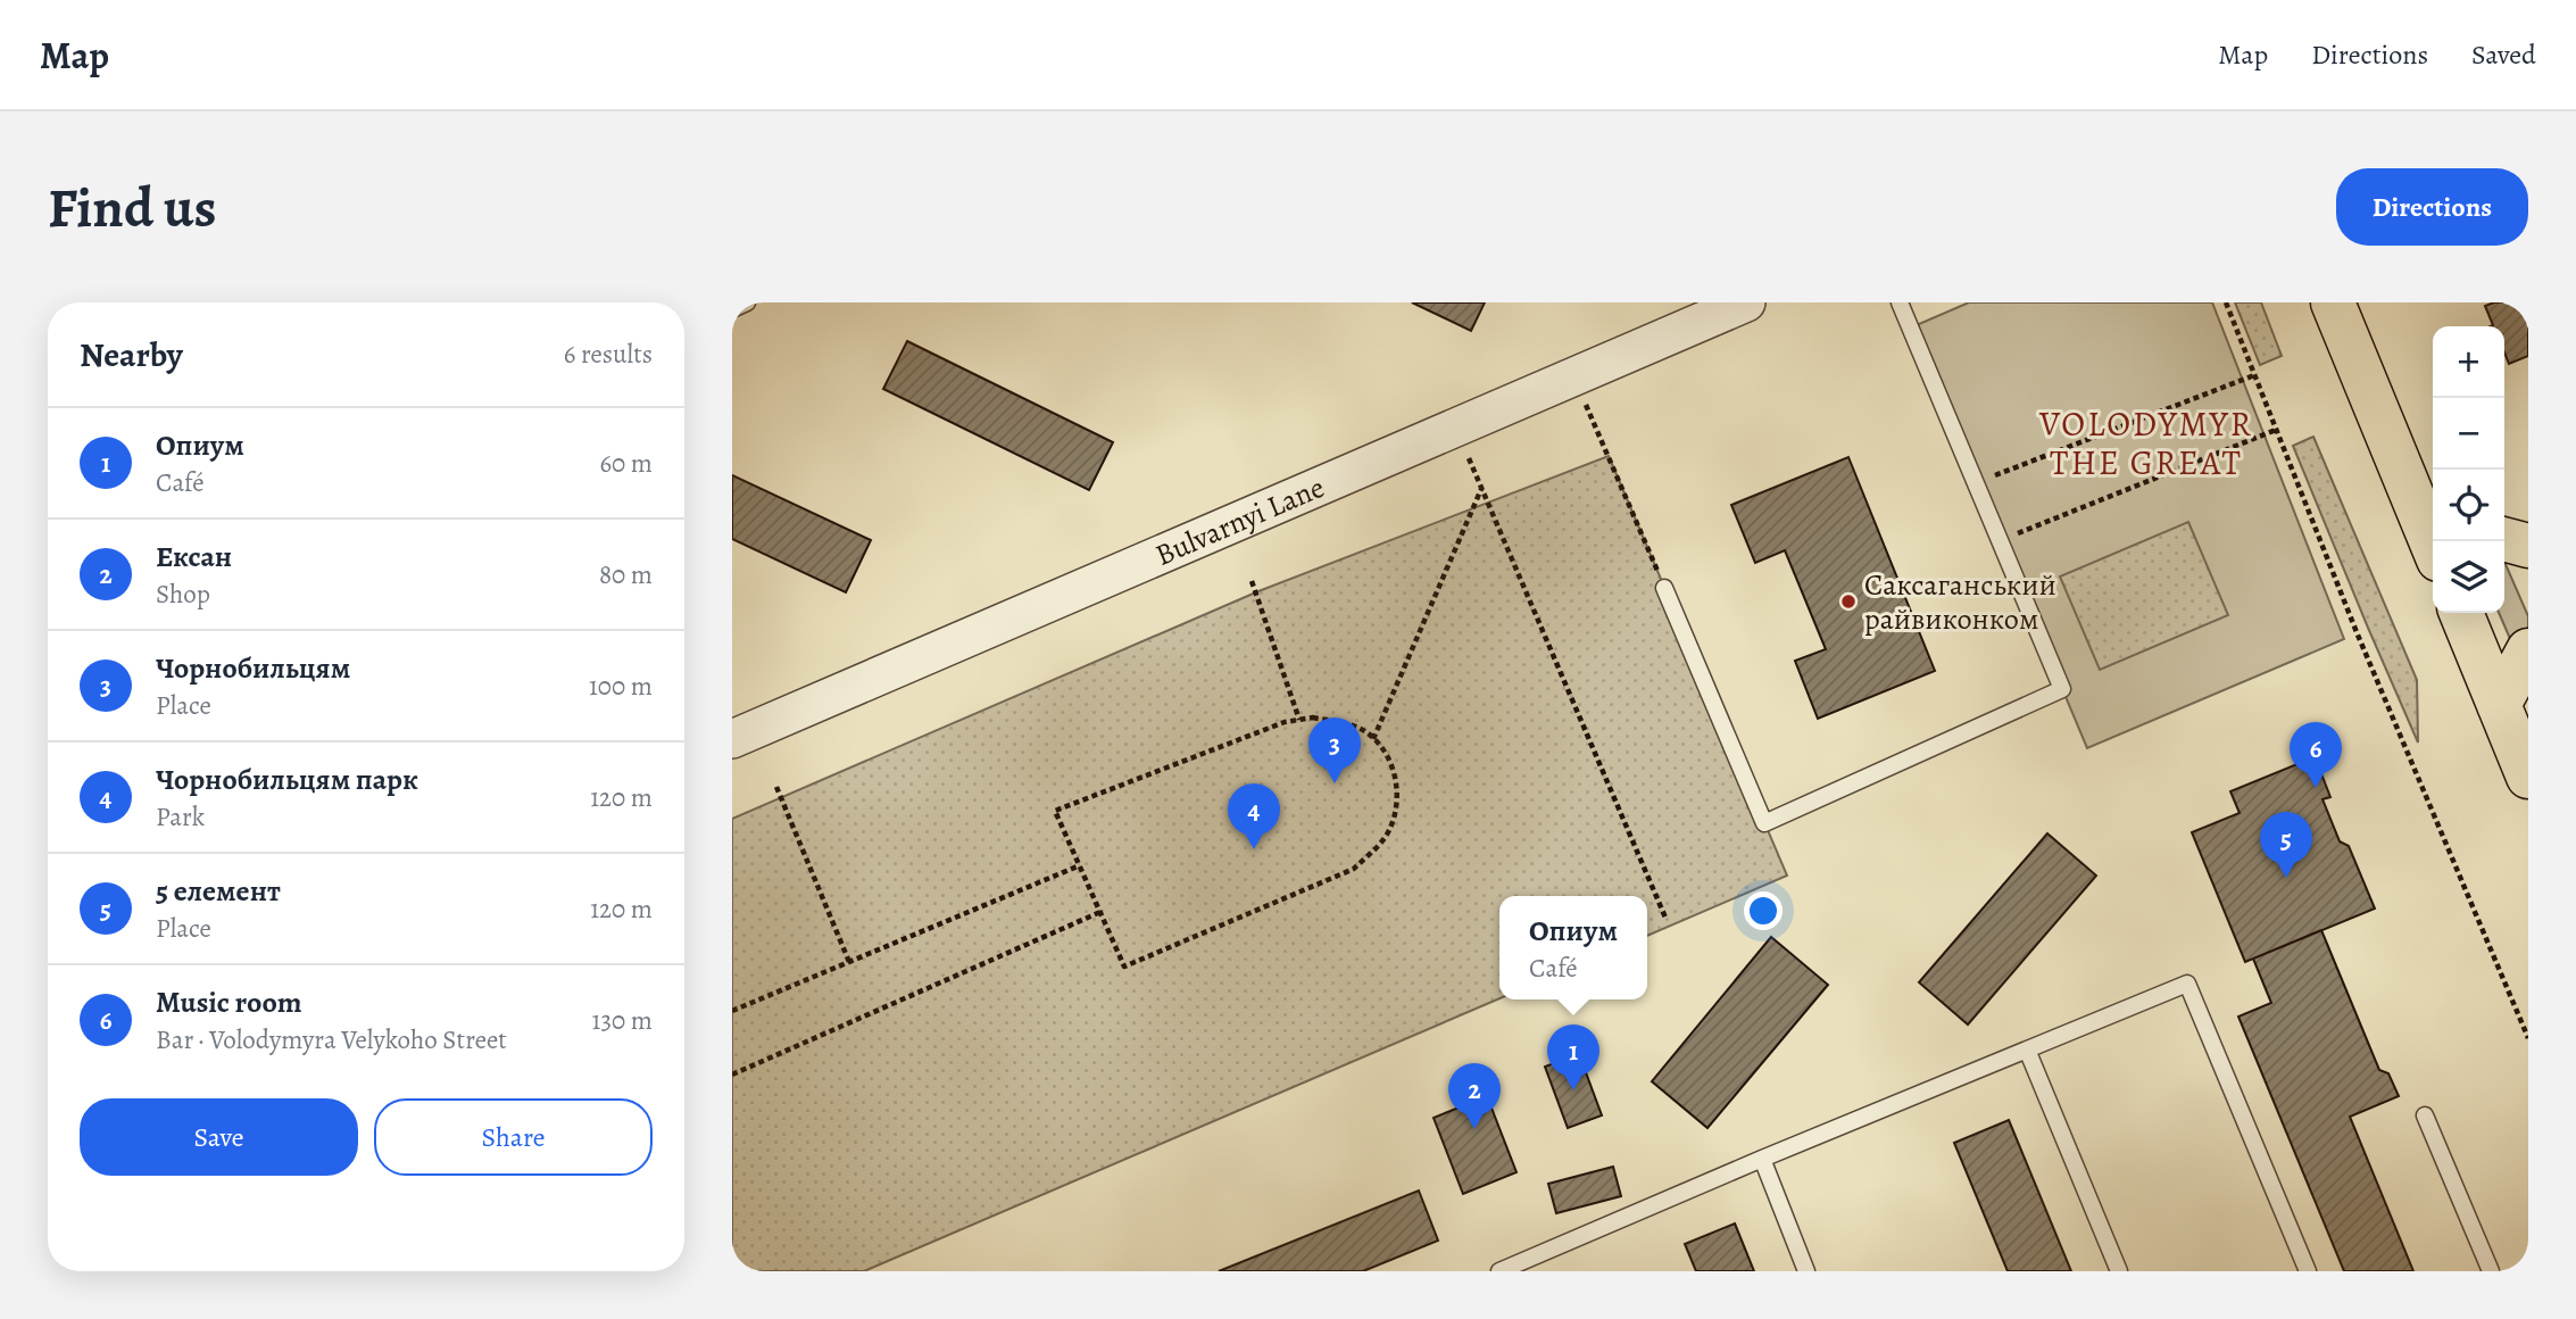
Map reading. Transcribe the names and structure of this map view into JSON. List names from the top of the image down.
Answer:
{
  "streets": {
    "street": ["Bulvarnyi Lane"]
  },
  "districts": ["VOLODYMYR THE GREAT"],
  "places": ["Саксаганський райвиконком"],
  "page": {
    "header": "Map",
    "nav": ["Map", "Directions", "Saved"],
    "buttons": [
      "Directions",
      ["Save", "Share"]
    ],
    "title": "Find us",
    "heading": ["Nearby", "6 results"],
    "map_buttons": ["+", "−"],
    "list": [
      {
        "mark": "1",
        "name": "Опиум",
        "note": "Café",
        "value": "60 m"
      },
      {
        "mark": "2",
        "name": "Ексан",
        "note": "Shop",
        "value": "80 m"
      },
      {
        "mark": "3",
        "name": "Чорнобильцям",
        "note": "Place",
        "value": "100 m"
      },
      {
        "mark": "4",
        "name": "Чорнобильцям парк",
        "note": "Park",
        "value": "120 m"
      },
      {
        "mark": "5",
        "name": "5 елемент",
        "note": "Place",
        "value": "120 m"
      },
      {
        "mark": "6",
        "name": "Music room",
        "note": "Bar · Volodymyra Velykoho Street",
        "value": "130 m"
      }
    ],
    "pins": [
      "3",
      "6",
      "4",
      "5",
      "1",
      "2"
    ],
    "popup": ["Опиум", "Café"]
  }
}
